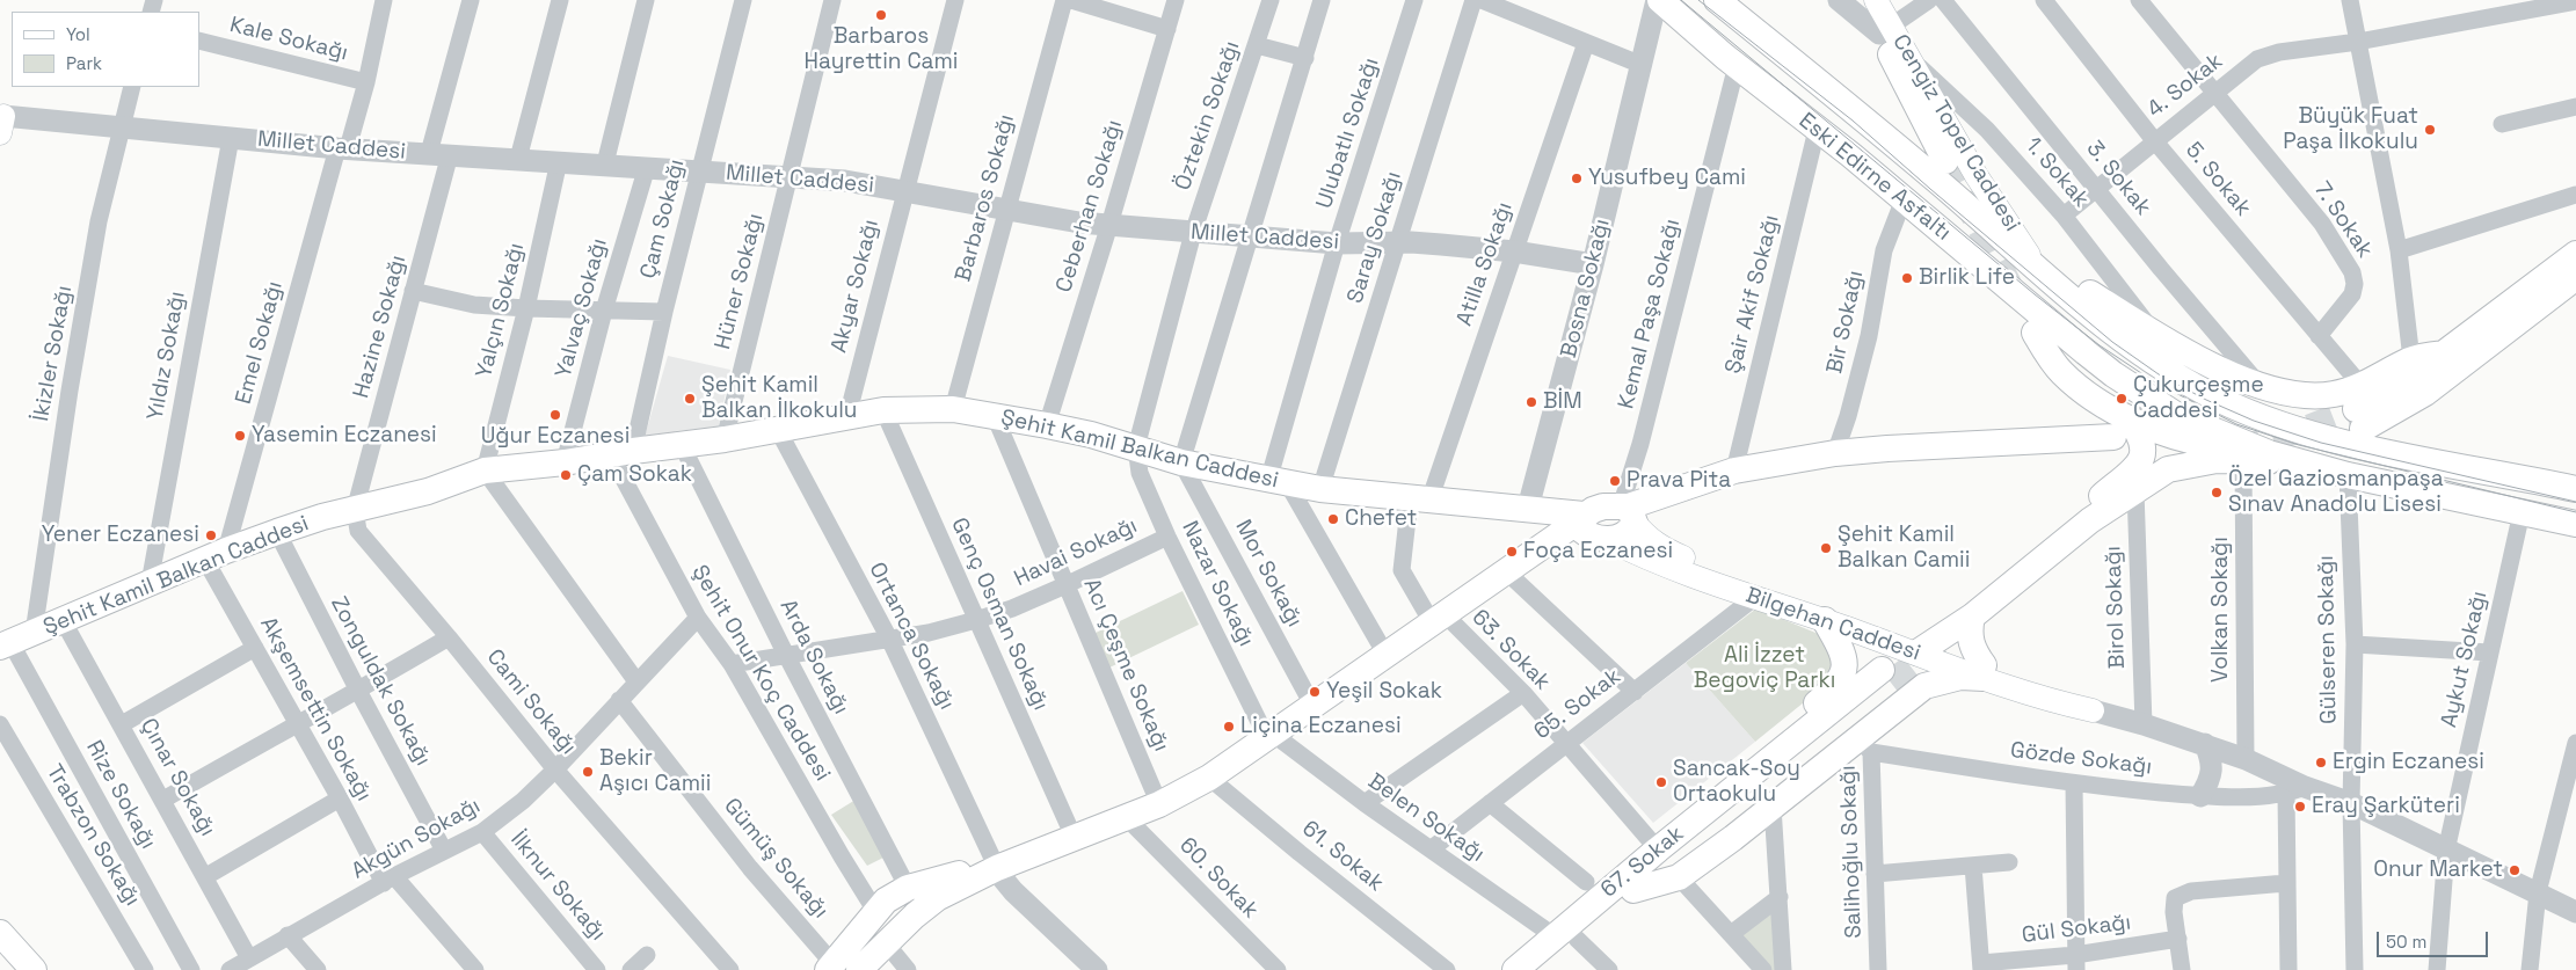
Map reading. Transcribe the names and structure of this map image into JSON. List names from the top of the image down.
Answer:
{
  "streets": {
    "main road": [
      "Cengiz Topel Caddesi",
      "Eski Edirne Asfaltı",
      "Şehit Kamil Balkan Caddesi",
      "Bilgehan Caddesi",
      "67. Sokak"
    ],
    "street": [
      "Kale Sokağı",
      "4. Sokak",
      "Öztekin Sokağı",
      "Ulubatlı Sokağı",
      "Millet Caddesi",
      "1. Sokak",
      "3. Sokak",
      "5. Sokak",
      "Barbaros Sokağı",
      "Ceberhan Sokağı",
      "Çam Sokağı",
      "7. Sokak",
      "Saray Sokağı",
      "Atilla Sokağı",
      "Hüner Sokağı",
      "Akyar Sokağı",
      "Bosna Sokağı",
      "Şair Akif Sokağı",
      "Yalvaç Sokağı",
      "Yalçın Sokağı",
      "Kemal Paşa Sokağı",
      "Bir Sokağı",
      "Hazine Sokağı",
      "Emel Sokağı",
      "İkizler Sokağı",
      "Yıldız Sokağı",
      "Havai Sokağı",
      "Mor Sokağı",
      "Nazar Sokağı",
      "Birol Sokağı",
      "Volkan Sokağı",
      "Genç Osman Sokağı",
      "Ortanca Sokağı",
      "Gülseren Sokağı",
      "63. Sokak",
      "Arda Sokağı",
      "Aykut Sokağı",
      "Acı Çeşme Sokağı",
      "Şehit Onur Koç Caddesi",
      "Zonguldak Sokağı",
      "Cami Sokağı",
      "65. Sokak",
      "Akşemsettin Sokağı",
      "Gözde Sokağı",
      "Çınar Sokağı",
      "Rize Sokağı",
      "Belen Sokağı",
      "Trabzon Sokağı",
      "Akgün Sokağı",
      "Salihoğlu Sokağı",
      "61. Sokak",
      "Gümüş Sokağı",
      "60. Sokak",
      "İlknur Sokağı",
      "Gül Sokağı"
    ]
  },
  "crossings": [
    ["Kale Sokağı", "Emel Sokağı"],
    ["4. Sokak", "1. Sokak"],
    ["4. Sokak", "3. Sokak"],
    ["4. Sokak", "5. Sokak"],
    ["4. Sokak", "7. Sokak"],
    ["Öztekin Sokağı", "Millet Caddesi"],
    ["Öztekin Sokağı", "Şehit Kamil Balkan Caddesi"],
    ["Öztekin Sokağı", "Nazar Sokağı"],
    ["Ulubatlı Sokağı", "Millet Caddesi"],
    ["Ulubatlı Sokağı", "Şehit Kamil Balkan Caddesi"],
    ["Cengiz Topel Caddesi", "1. Sokak"],
    ["Cengiz Topel Caddesi", "Eski Edirne Asfaltı"],
    ["Millet Caddesi", "Barbaros Sokağı"],
    ["Millet Caddesi", "Ceberhan Sokağı"],
    ["Millet Caddesi", "Çam Sokağı"],
    ["Millet Caddesi", "Saray Sokağı"],
    ["Millet Caddesi", "Atilla Sokağı"],
    ["Millet Caddesi", "Hüner Sokağı"],
    ["Millet Caddesi", "Akyar Sokağı"],
    ["Millet Caddesi", "Bosna Sokağı"],
    ["Millet Caddesi", "Yalvaç Sokağı"],
    ["Millet Caddesi", "Yalçın Sokağı"],
    ["Millet Caddesi", "Hazine Sokağı"],
    ["Millet Caddesi", "Emel Sokağı"],
    ["Millet Caddesi", "İkizler Sokağı"],
    ["Millet Caddesi", "Yıldız Sokağı"],
    ["Eski Edirne Asfaltı", "Bosna Sokağı"],
    ["Eski Edirne Asfaltı", "Şair Akif Sokağı"],
    ["Eski Edirne Asfaltı", "Kemal Paşa Sokağı"],
    ["Eski Edirne Asfaltı", "Bir Sokağı"],
    ["Eski Edirne Asfaltı", "Gülseren Sokağı"],
    ["Eski Edirne Asfaltı", "Aykut Sokağı"],
    ["5. Sokak", "7. Sokak"],
    ["Barbaros Sokağı", "Şehit Kamil Balkan Caddesi"],
    ["Ceberhan Sokağı", "Şehit Kamil Balkan Caddesi"],
    ["Çam Sokağı", "Şehit Kamil Balkan Caddesi"],
    ["Çam Sokağı", "Şehit Onur Koç Caddesi"],
    ["Saray Sokağı", "Şehit Kamil Balkan Caddesi"],
    ["Atilla Sokağı", "Şehit Kamil Balkan Caddesi"],
    ["Atilla Sokağı", "63. Sokak"],
    ["Hüner Sokağı", "Şehit Kamil Balkan Caddesi"],
    ["Akyar Sokağı", "Şehit Kamil Balkan Caddesi"],
    ["Bosna Sokağı", "Şehit Kamil Balkan Caddesi"],
    ["Yalvaç Sokağı", "Şehit Kamil Balkan Caddesi"],
    ["Yalçın Sokağı", "Şehit Kamil Balkan Caddesi"],
    ["Kemal Paşa Sokağı", "Bilgehan Caddesi"],
    ["Hazine Sokağı", "Şehit Kamil Balkan Caddesi"],
    ["Hazine Sokağı", "Cami Sokağı"],
    ["Emel Sokağı", "Şehit Kamil Balkan Caddesi"],
    ["Emel Sokağı", "Akşemsettin Sokağı"],
    ["İkizler Sokağı", "Şehit Kamil Balkan Caddesi"],
    ["İkizler Sokağı", "Rize Sokağı"],
    ["Yıldız Sokağı", "Şehit Kamil Balkan Caddesi"],
    ["Şehit Kamil Balkan Caddesi", "Mor Sokağı"],
    ["Şehit Kamil Balkan Caddesi", "Nazar Sokağı"],
    ["Şehit Kamil Balkan Caddesi", "Genç Osman Sokağı"],
    ["Şehit Kamil Balkan Caddesi", "Ortanca Sokağı"],
    ["Şehit Kamil Balkan Caddesi", "Arda Sokağı"],
    ["Şehit Kamil Balkan Caddesi", "Acı Çeşme Sokağı"],
    ["Şehit Kamil Balkan Caddesi", "Şehit Onur Koç Caddesi"],
    ["Şehit Kamil Balkan Caddesi", "Zonguldak Sokağı"],
    ["Şehit Kamil Balkan Caddesi", "Cami Sokağı"],
    ["Şehit Kamil Balkan Caddesi", "Akşemsettin Sokağı"],
    ["Şehit Kamil Balkan Caddesi", "Çınar Sokağı"],
    ["Şehit Kamil Balkan Caddesi", "Rize Sokağı"],
    ["Havai Sokağı", "Nazar Sokağı"],
    ["Havai Sokağı", "Genç Osman Sokağı"],
    ["Havai Sokağı", "Ortanca Sokağı"],
    ["Havai Sokağı", "Arda Sokağı"],
    ["Havai Sokağı", "Acı Çeşme Sokağı"],
    ["Havai Sokağı", "Şehit Onur Koç Caddesi"],
    ["Nazar Sokağı", "Belen Sokağı"],
    ["Birol Sokağı", "Bilgehan Caddesi"],
    ["Volkan Sokağı", "Bilgehan Caddesi"],
    ["Bilgehan Caddesi", "Gülseren Sokağı"],
    ["Bilgehan Caddesi", "Aykut Sokağı"],
    ["Bilgehan Caddesi", "65. Sokak"],
    ["Bilgehan Caddesi", "Gözde Sokağı"],
    ["63. Sokak", "65. Sokak"],
    ["63. Sokak", "67. Sokak"],
    ["Arda Sokağı", "Şehit Onur Koç Caddesi"],
    ["Şehit Onur Koç Caddesi", "Akgün Sokağı"],
    ["Zonguldak Sokağı", "Akgün Sokağı"],
    ["Cami Sokağı", "Akgün Sokağı"],
    ["65. Sokak", "Belen Sokağı"],
    ["Akşemsettin Sokağı", "Akgün Sokağı"],
    ["Gözde Sokağı", "Salihoğlu Sokağı"],
    ["Çınar Sokağı", "Akgün Sokağı"],
    ["Belen Sokağı", "67. Sokak"],
    ["Akgün Sokağı", "Gümüş Sokağı"],
    ["Akgün Sokağı", "İlknur Sokağı"]
  ],
  "parks": ["Ali İzzet Begoviç Parkı"],
  "places": [
    "Barbaros Hayrettin Cami",
    "Büyük Fuat Paşa İlkokulu",
    "Yusufbey Cami",
    "Birlik Life",
    "Şehit Kamil Balkan İlkokulu",
    "Çukurçeşme Caddesi",
    "BİM",
    "Uğur Eczanesi",
    "Yasemin Eczanesi",
    "Çam Sokak",
    "Prava Pita",
    "Özel Gaziosmanpaşa Sınav Anadolu Lisesi",
    "Chefet",
    "Yener Eczanesi",
    "Şehit Kamil Balkan Camii",
    "Foça Eczanesi",
    "Yeşil Sokak",
    "Liçina Eczanesi",
    "Ergin Eczanesi",
    "Bekir Aşıcı Camii",
    "Sancak-Soy Ortaokulu",
    "Eray Şarküteri",
    "Onur Market"
  ],
  "legend": ["Yol", "Park"],
  "scale_bar": "50 m"
}
